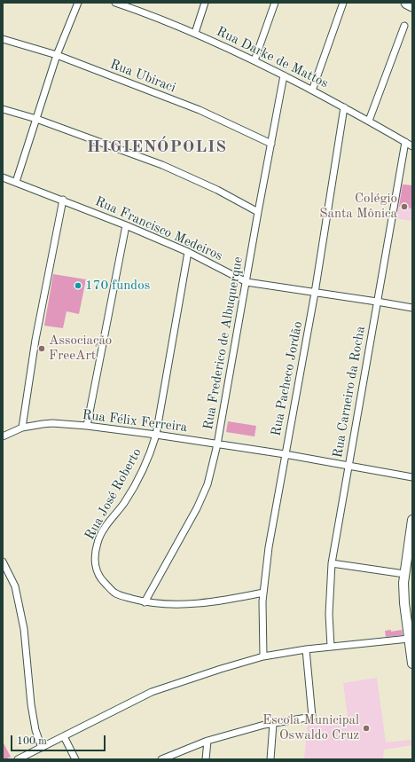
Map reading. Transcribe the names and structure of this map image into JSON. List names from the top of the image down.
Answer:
{
  "streets": {
    "street": [
      "Rua Darke de Mattos",
      "Rua Ubiraci",
      "Rua Francisco Medeiros",
      "Rua Frederico de Albuquerque",
      "Rua Pacheco Jordão",
      "Rua Carneiro da Rocha",
      "Rua Félix Ferreira",
      "Rua José Roberto"
    ]
  },
  "crossings": [
    ["Rua Darke de Mattos", "Rua Frederico de Albuquerque"],
    ["Rua Darke de Mattos", "Rua Pacheco Jordão"],
    ["Rua Darke de Mattos", "Rua Carneiro da Rocha"],
    ["Rua Ubiraci", "Rua Frederico de Albuquerque"],
    ["Rua Francisco Medeiros", "Rua Frederico de Albuquerque"],
    ["Rua Francisco Medeiros", "Rua Pacheco Jordão"],
    ["Rua Francisco Medeiros", "Rua Carneiro da Rocha"],
    ["Rua Francisco Medeiros", "Rua José Roberto"],
    ["Rua Frederico de Albuquerque", "Rua Félix Ferreira"],
    ["Rua Frederico de Albuquerque", "Rua José Roberto"],
    ["Rua Pacheco Jordão", "Rua Félix Ferreira"],
    ["Rua Pacheco Jordão", "Rua José Roberto"],
    ["Rua Carneiro da Rocha", "Rua Félix Ferreira"],
    ["Rua Félix Ferreira", "Rua José Roberto"]
  ],
  "districts": ["HIGIENÓPOLIS"],
  "places": [
    "Colégio Santa Mônica",
    "170 fundos",
    "Associação FreeArt",
    "Escola Municipal Oswaldo Cruz"
  ],
  "scale_bar": "100 m"
}
